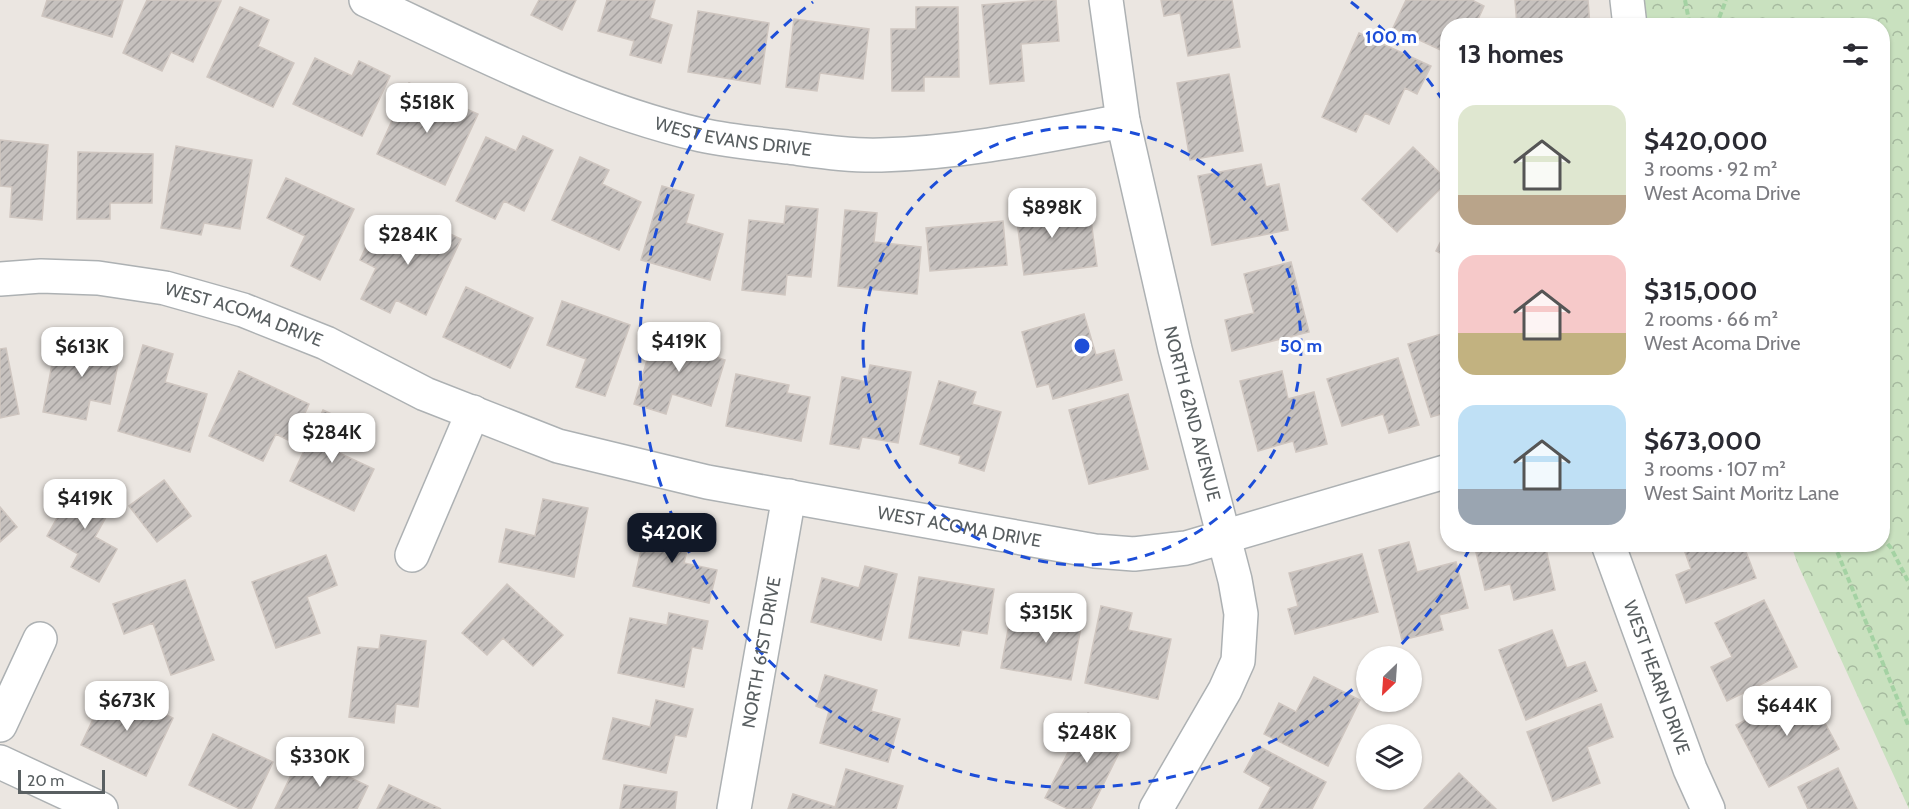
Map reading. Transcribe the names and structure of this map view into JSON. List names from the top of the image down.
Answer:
{
  "streets": {
    "street": [
      "WEST EVANS DRIVE",
      "WEST ACOMA DRIVE",
      "NORTH 62ND AVENUE",
      "NORTH 61ST DRIVE",
      "WEST HEARN DRIVE"
    ]
  },
  "crossings": [
    ["WEST EVANS DRIVE", "NORTH 62ND AVENUE"],
    ["WEST ACOMA DRIVE", "NORTH 62ND AVENUE"],
    ["WEST ACOMA DRIVE", "NORTH 61ST DRIVE"]
  ],
  "scale_bar": "20 m",
  "north": "bottom left",
  "page": {
    "heading": "13 homes",
    "price": [
      "$518K",
      "$898K",
      "$284K",
      "$419K",
      "$613K",
      "$284K",
      "$419K",
      "$420K",
      "$315K",
      "$673K",
      "$644K",
      "$248K",
      "$330K"
    ],
    "list": [
      {
        "name": "$420,000",
        "note": "3 rooms · 92 m² · West Acoma Drive"
      },
      {
        "name": "$315,000",
        "note": "2 rooms · 66 m² · West Acoma Drive"
      },
      {
        "name": "$673,000",
        "note": "3 rooms · 107 m² · West Saint Moritz Lane"
      }
    ],
    "scale": "20 m"
  },
  "rings": ["100 m", "50 m"]
}
